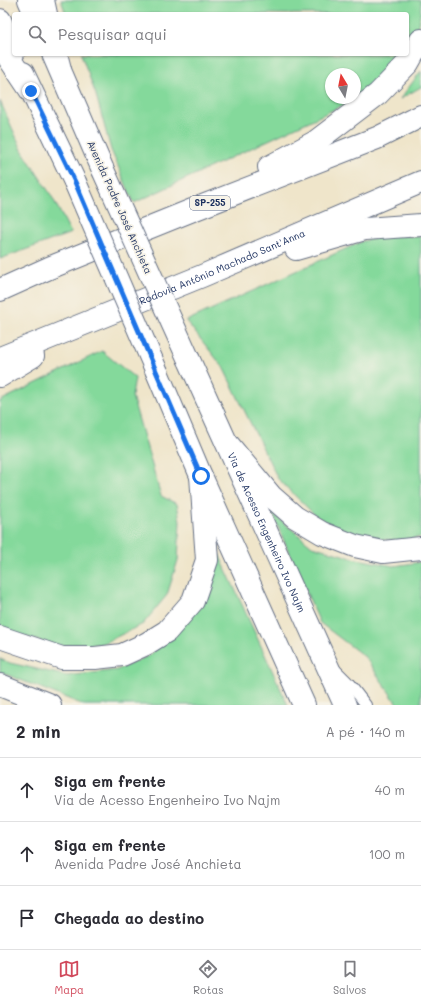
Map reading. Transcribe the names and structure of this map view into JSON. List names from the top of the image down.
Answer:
{
  "streets": {
    "main road": [
      "SP-255",
      "Avenida Padre José Anchieta",
      "Rodovia Antônio Machado Sant'Anna",
      "Via de Acesso Engenheiro Ivo Najm"
    ]
  },
  "crossings": [
    ["Avenida Padre José Anchieta", "Via de Acesso Engenheiro Ivo Najm"]
  ],
  "north": "top",
  "page": {
    "search": "Pesquisar aqui",
    "heading": ["2 min", "A pé · 140 m"],
    "list": [
      ["Siga em frente", "Via de Acesso Engenheiro Ivo Najm", "40 m"],
      ["Siga em frente", "Avenida Padre José Anchieta", "100 m"],
      "Chegada ao destino"
    ],
    "nav": ["Mapa", "Rotas", "Salvos"]
  }
}
